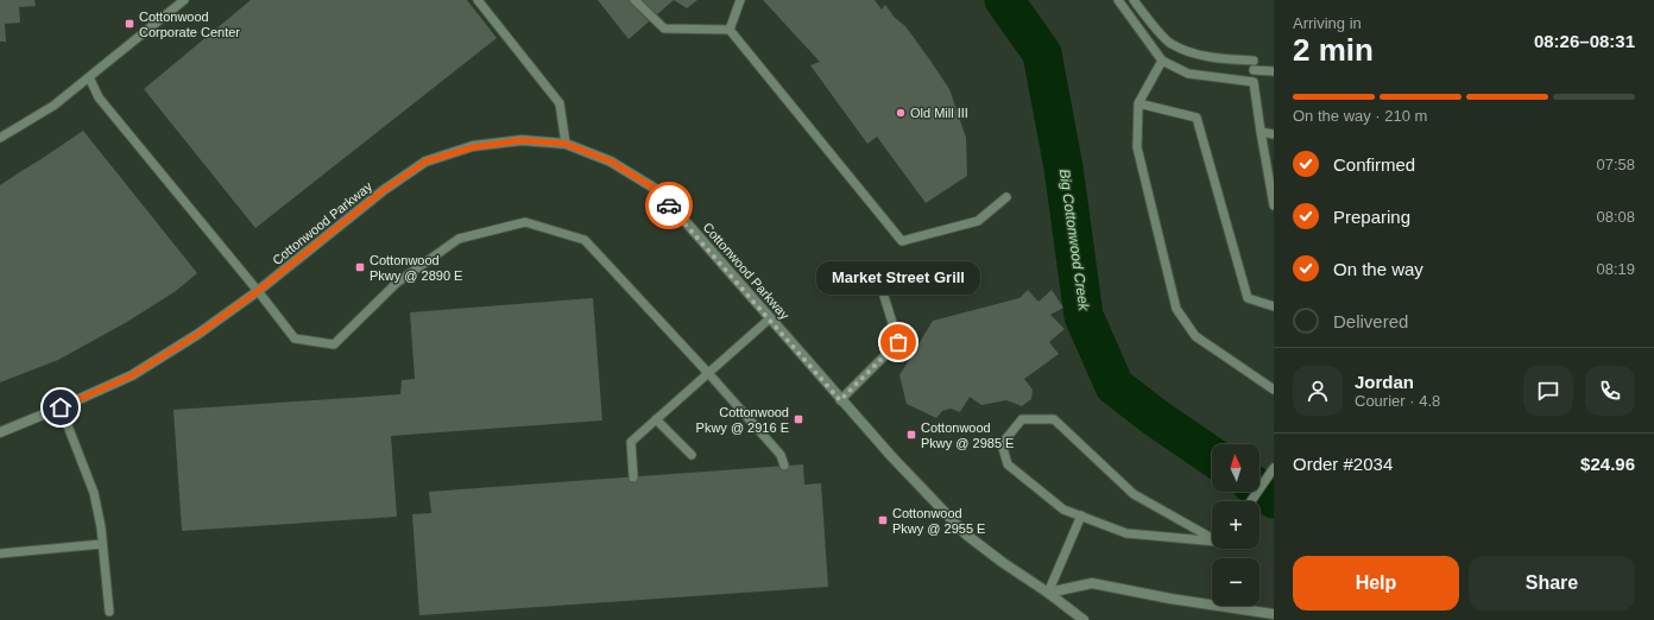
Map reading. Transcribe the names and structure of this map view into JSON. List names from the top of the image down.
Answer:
{
  "streets": {
    "street": ["Cottonwood Parkway"]
  },
  "water": ["Big Cottonwood Creek"],
  "places": {
    "transit": [
      "Cottonwood Corporate Center",
      "Cottonwood Pkwy @ 2890 E",
      "Cottonwood Pkwy @ 2916 E",
      "Cottonwood Pkwy @ 2985 E",
      "Cottonwood Pkwy @ 2955 E"
    ],
    "other": ["Old Mill III", "Market Street Grill"]
  },
  "north": "top",
  "page": {
    "heading": ["2 min", "Arriving in", "08:26–08:31"],
    "panel": [
      "Jordan",
      "Courier · 4.8",
      "Order #2034",
      "$24.96"
    ],
    "bar": "On the way · 210 m",
    "list": [
      ["Confirmed", "07:58"],
      ["Preparing", "08:08"],
      ["On the way", "08:19"],
      "Delivered"
    ],
    "bubble": "Market Street Grill",
    "map_buttons": ["+", "−"],
    "buttons": ["Help", "Share"]
  }
}
